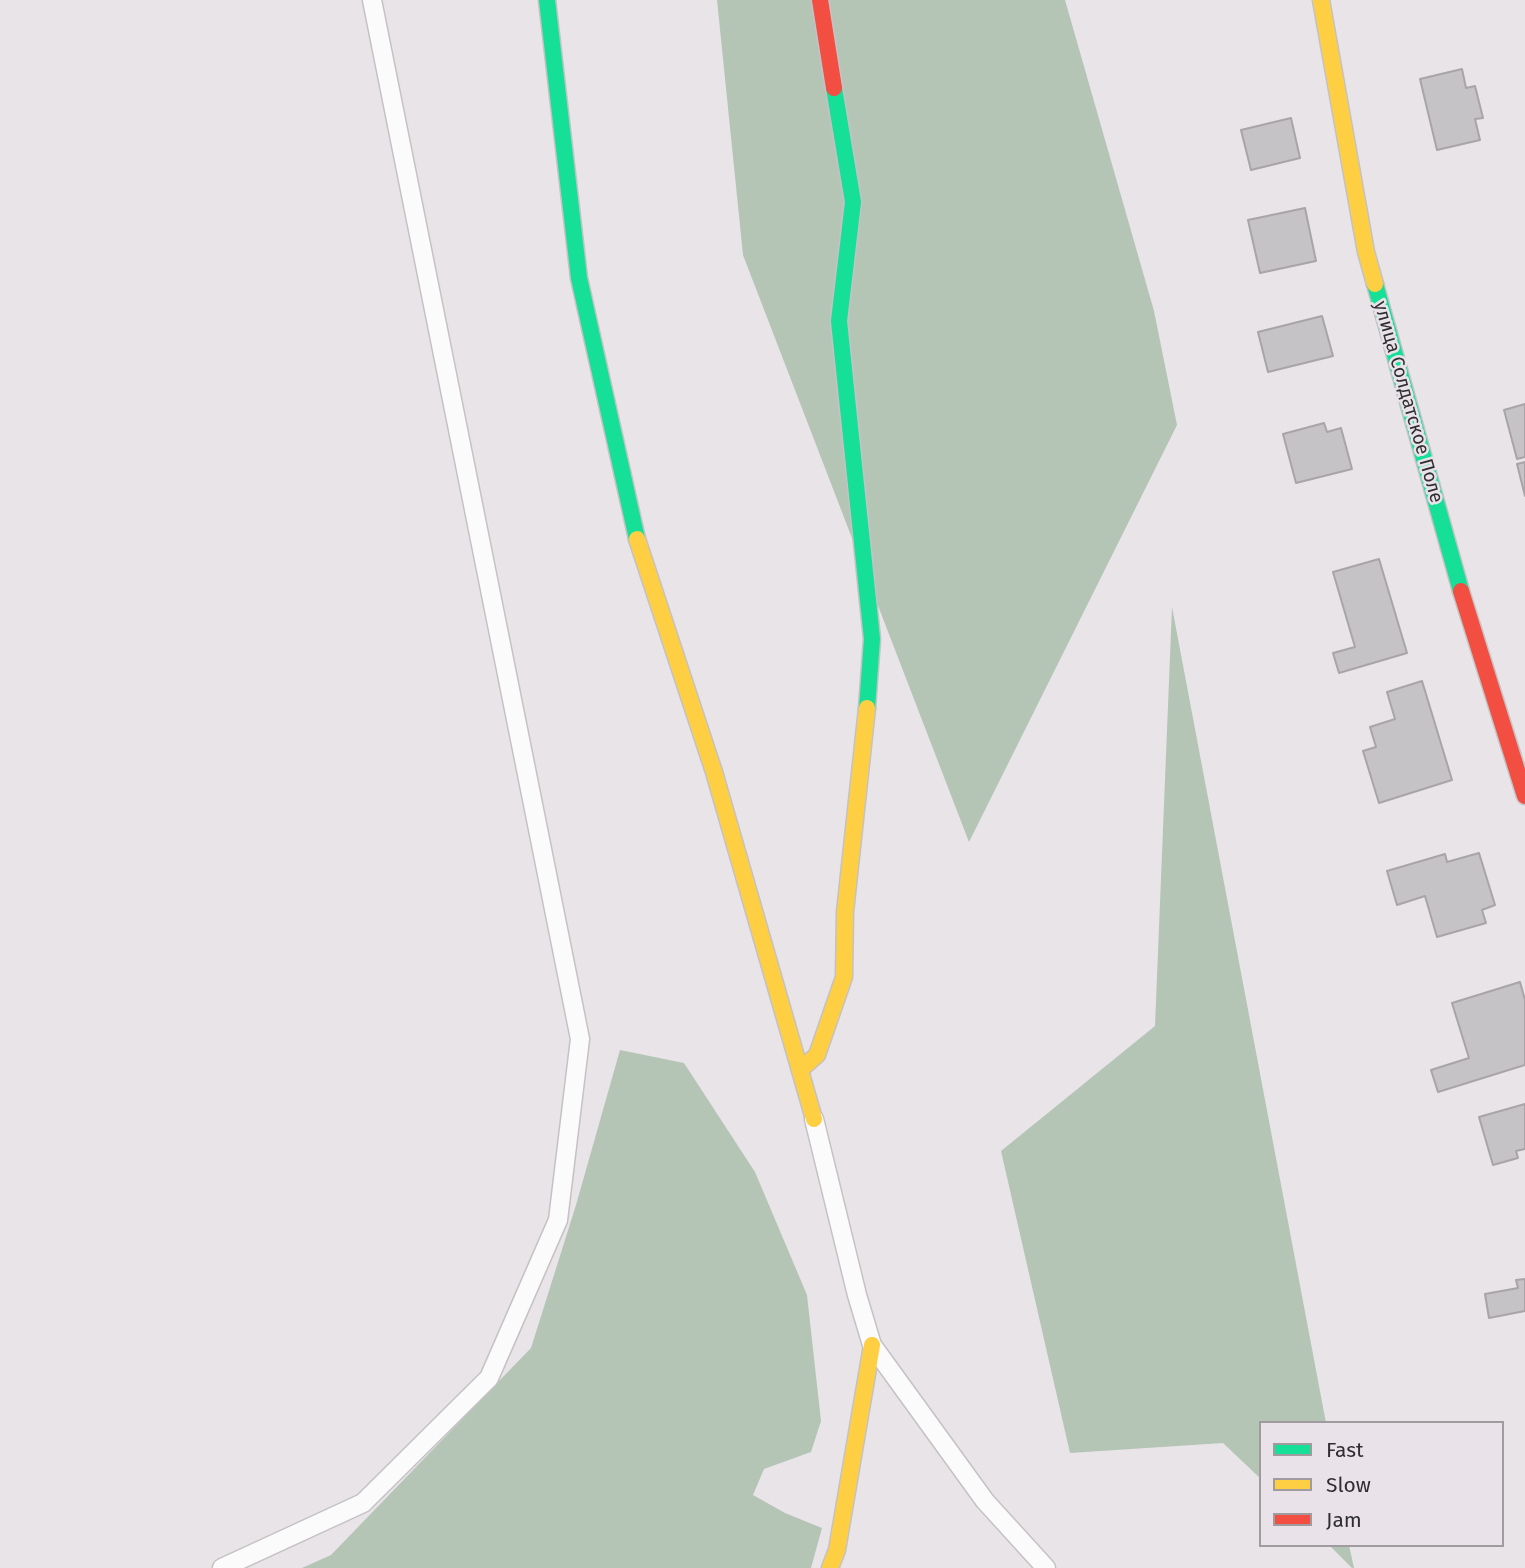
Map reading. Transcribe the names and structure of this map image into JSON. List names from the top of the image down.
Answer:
{
  "streets": {
    "street": ["улица Солдатское Поле"]
  },
  "legend": ["Fast", "Slow", "Jam"]
}
